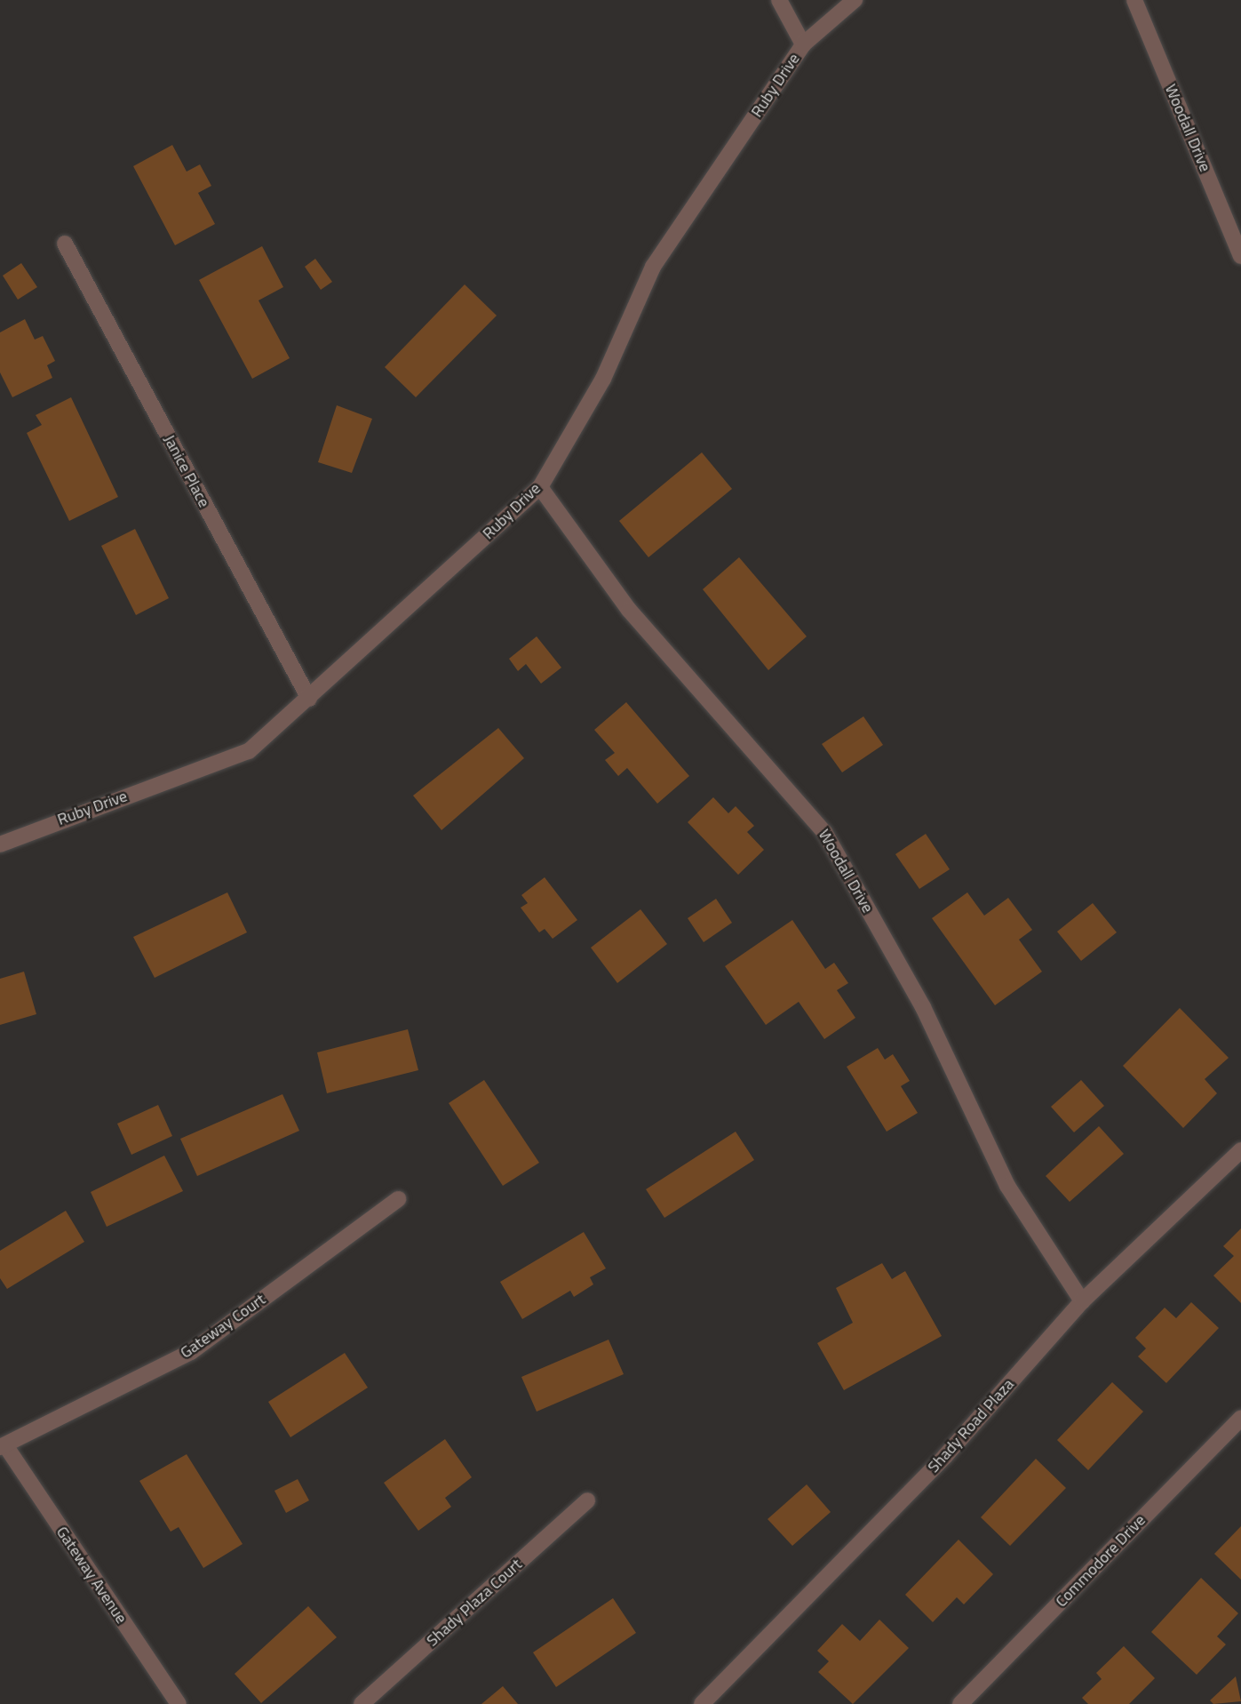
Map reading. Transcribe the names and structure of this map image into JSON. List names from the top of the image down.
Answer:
{
  "streets": {
    "street": [
      "Ruby Drive",
      "Woodall Drive",
      "Janice Place",
      "Gateway Court",
      "Shady Road Plaza",
      "Commodore Drive",
      "Gateway Avenue",
      "Shady Plaza Court"
    ]
  },
  "crossings": [
    ["Ruby Drive", "Woodall Drive"],
    ["Ruby Drive", "Janice Place"],
    ["Woodall Drive", "Shady Road Plaza"],
    ["Gateway Court", "Gateway Avenue"]
  ]
}
